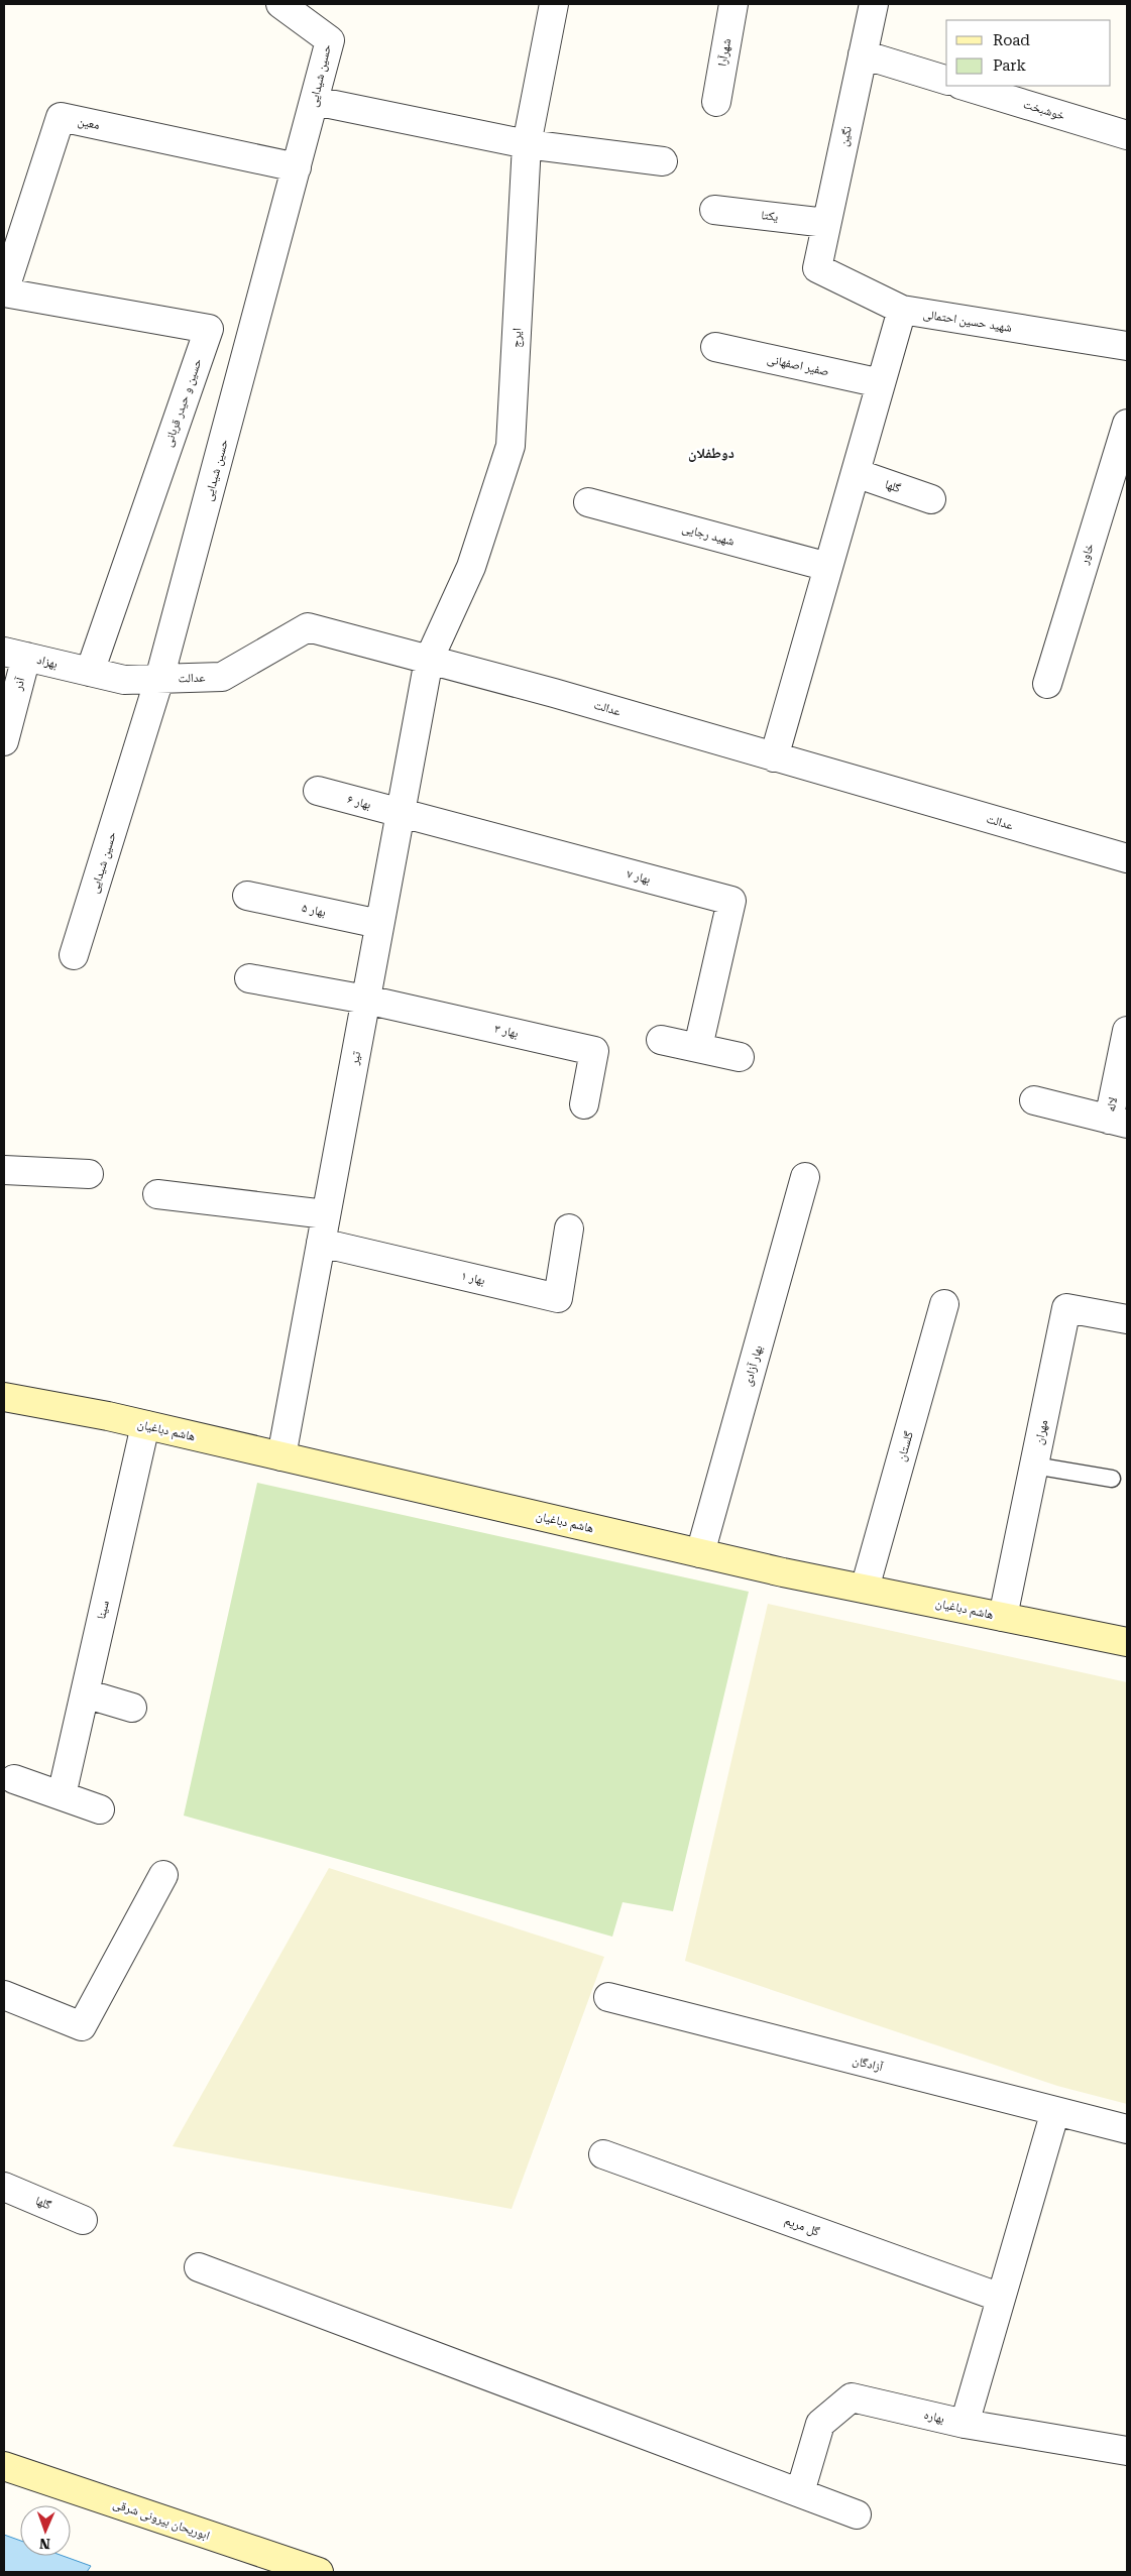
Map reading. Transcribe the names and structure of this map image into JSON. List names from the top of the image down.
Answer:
{
  "streets": {
    "street": [
      "شهرآرا",
      "حسین شیدایی",
      "خوشبخت",
      "معین",
      "نگین",
      "یکتا",
      "شهید حسین احتمالی",
      "ایرج",
      "صفیر اصفهانی",
      "حسین و حیدر قربانی",
      "گلها",
      "شهید رجایی",
      "خاور",
      "بهزاد",
      "عدالت",
      "آذر",
      "بهار ۶",
      "بهار ۷",
      "بهار ۵",
      "بهار ۳",
      "تیر",
      "لاله",
      "بهار ۱",
      "بهار آزادی",
      "هاشم دباغیان",
      "مهران",
      "گلستان",
      "سینا",
      "آزادگان",
      "گل مریم",
      "بهاره",
      "ابوریحان بیرونی شرقی"
    ]
  },
  "crossings": [
    ["حسین شیدایی", "معین"],
    ["حسین شیدایی", "عدالت"],
    ["معین", "حسین و حیدر قربانی"],
    ["نگین", "یکتا"],
    ["نگین", "شهید حسین احتمالی"],
    ["ایرج", "عدالت"],
    ["ایرج", "تیر"],
    ["حسین و حیدر قربانی", "بهزاد"],
    ["حسین و حیدر قربانی", "عدالت"],
    ["بهزاد", "عدالت"],
    ["بهزاد", "آذر"],
    ["عدالت", "تیر"],
    ["بهار ۶", "بهار ۷"],
    ["بهار ۶", "تیر"],
    ["بهار ۷", "تیر"],
    ["بهار ۵", "تیر"],
    ["بهار ۳", "تیر"],
    ["تیر", "بهار ۱"],
    ["تیر", "هاشم دباغیان"],
    ["بهار آزادی", "هاشم دباغیان"],
    ["هاشم دباغیان", "مهران"],
    ["هاشم دباغیان", "گلستان"],
    ["هاشم دباغیان", "سینا"]
  ],
  "districts": ["دوطفلان"],
  "legend": ["Road", "Park"],
  "north": "bottom"
}
